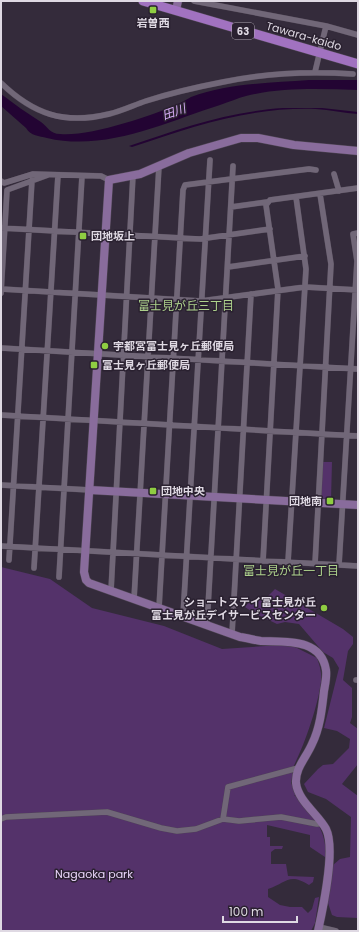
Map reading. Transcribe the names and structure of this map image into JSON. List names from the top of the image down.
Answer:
{
  "streets": {
    "main road": ["63", "Tawara-kaido"]
  },
  "districts": ["富士見が丘三丁目", "富士見が丘一丁目"],
  "water": ["田川"],
  "parks": ["Nagaoka park"],
  "places": {
    "transit": [
      "岩曽西",
      "団地坂上",
      "富士見ヶ丘郵便局",
      "団地中央",
      "団地南"
    ],
    "other": ["宇都宮富士見ヶ丘郵便局", "ショートステイ富士見が丘 富士見が丘デイサービスセンター"]
  },
  "scale_bar": "100 m"
}
